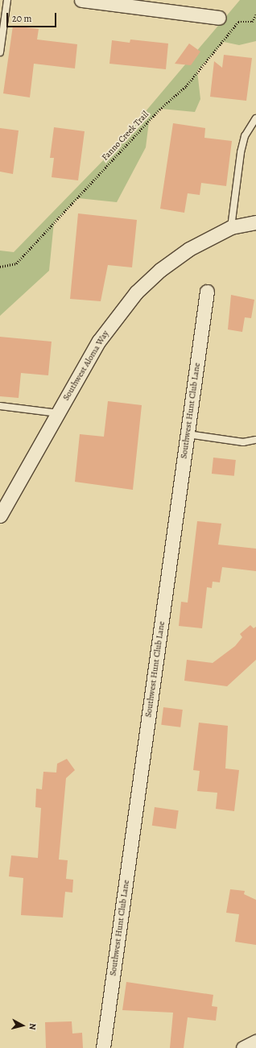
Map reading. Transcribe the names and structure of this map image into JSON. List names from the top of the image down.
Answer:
{
  "streets": {
    "street": ["Southwest Aloma Way", "Southwest Hunt Club Lane"],
    "path": ["Fanno Creek Trail"]
  },
  "scale_bar": "20 m",
  "north": "right"
}
